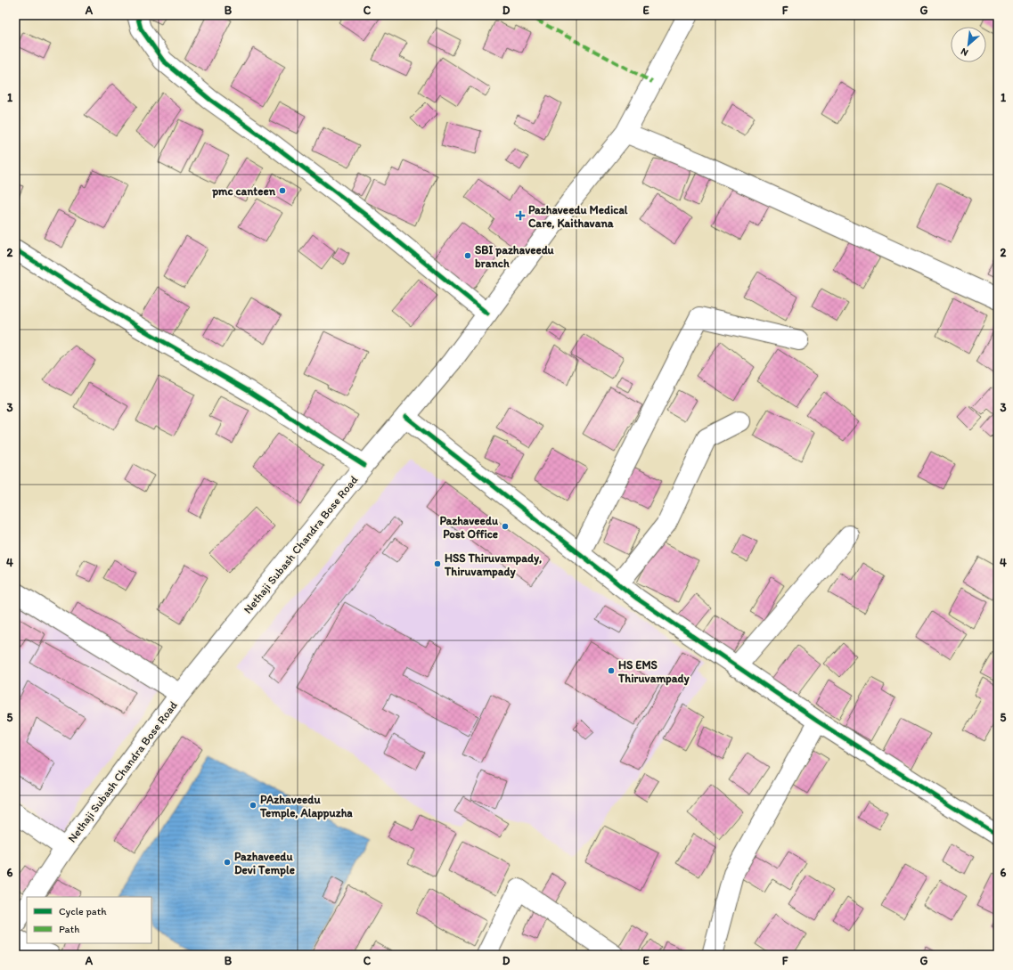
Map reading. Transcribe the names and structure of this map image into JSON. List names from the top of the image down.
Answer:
{
  "streets": {
    "street": ["Nethaji Subash Chandra Bose Road"]
  },
  "places": {
    "other": [
      "pmc canteen",
      "SBI pazhaveedu branch",
      "Pazhaveedu Post Office",
      "HSS Thiruvampady, Thiruvampady",
      "HS EMS Thiruvampady",
      "PAzhaveedu Temple, Alappuzha",
      "Pazhaveedu Devi Temple"
    ],
    "health": ["Pazhaveedu Medical Care, Kaithavana"]
  },
  "legend": ["Cycle path", "Path"],
  "north": "bottom left",
  "grid": {
    "columns": [
      "A",
      "B",
      "C",
      "D",
      "E",
      "F",
      "G"
    ],
    "rows": [
      "1",
      "2",
      "3",
      "4",
      "5",
      "6"
    ]
  }
}
